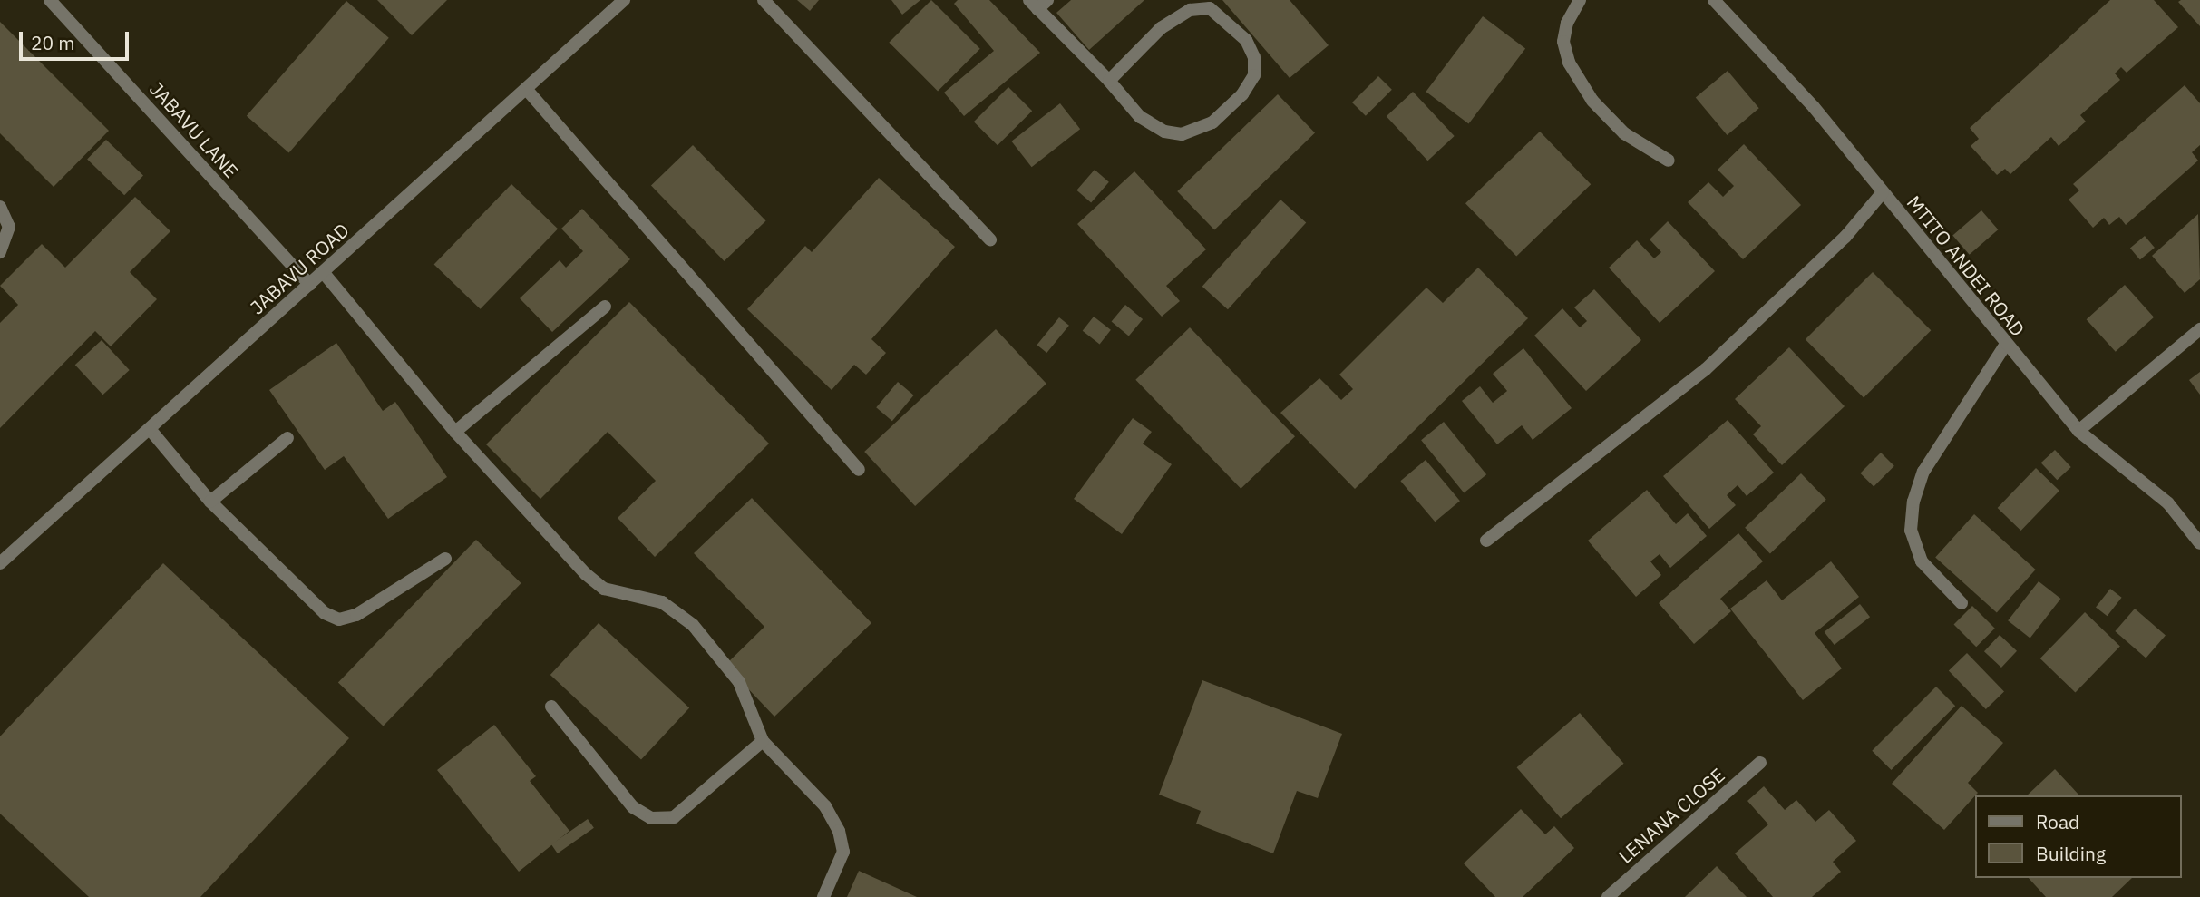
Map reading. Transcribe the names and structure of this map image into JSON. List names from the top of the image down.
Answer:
{
  "streets": {
    "street": [
      "JABAVU LANE",
      "MTITO ANDEI ROAD",
      "JABAVU ROAD",
      "LENANA CLOSE"
    ]
  },
  "crossings": [
    ["JABAVU LANE", "JABAVU ROAD"]
  ],
  "legend": ["Road", "Building"],
  "scale_bar": "20 m"
}
